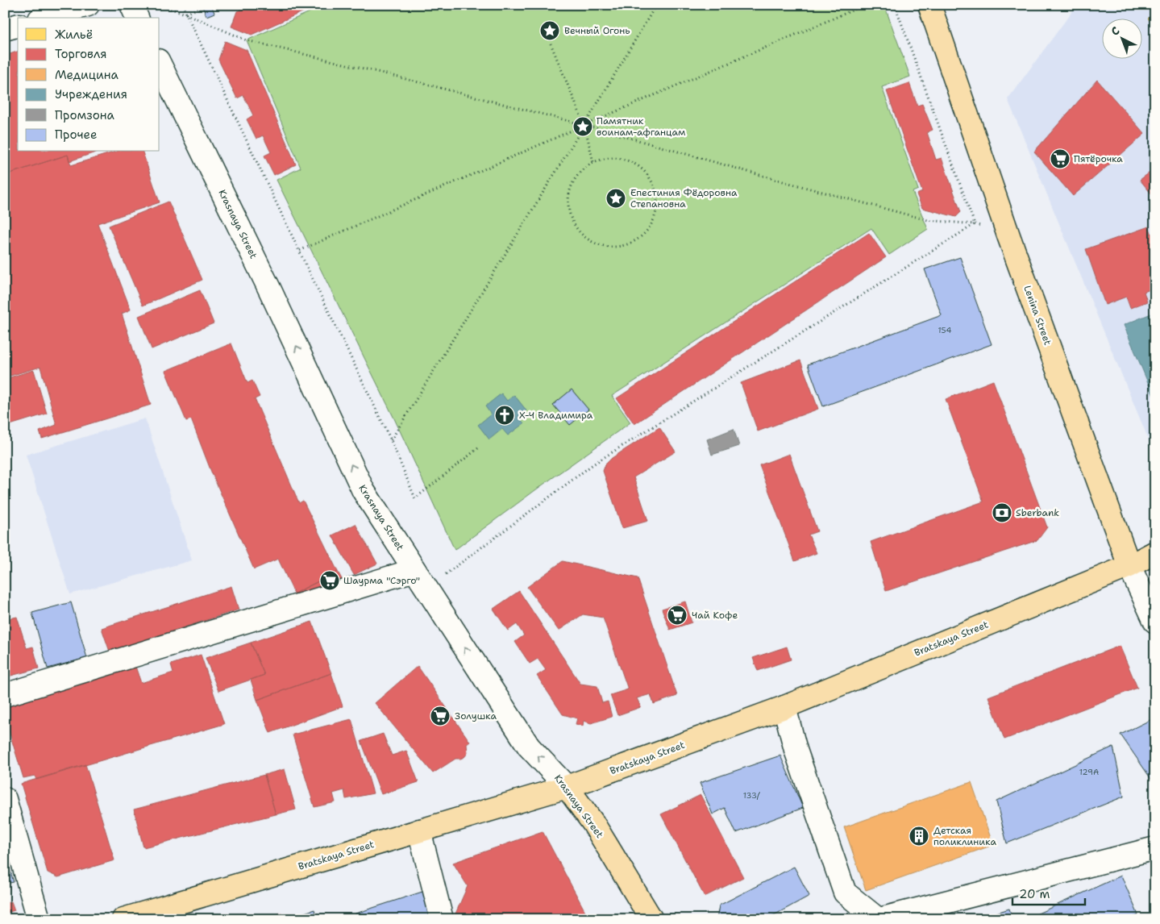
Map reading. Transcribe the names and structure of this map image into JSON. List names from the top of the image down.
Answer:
{
  "streets": {
    "main road": ["Krasnaya Street", "Lenina Street", "Bratskaya Street"]
  },
  "crossings": [
    ["Krasnaya Street", "Bratskaya Street"],
    ["Lenina Street", "Bratskaya Street"]
  ],
  "one_way": ["Krasnaya Street"],
  "places": {
    "place": ["Вечный Огонь", "Памятник воинам-афганцам", "Епестиния Фёдоровна Степановна"],
    "supermarket": [
      "Пятёрочка",
      "Шаурма \"Сэрго\"",
      "Чай Кофе",
      "Золушка"
    ],
    "church": ["Х-Ч Владимира"],
    "bank": ["Sberbank"],
    "building": ["Детская поликлиника"]
  },
  "house_numbers": ["154", "129А", "133/"],
  "legend": [
    "Жильё",
    "Торговля",
    "Медицина",
    "Учреждения",
    "Промзона",
    "Прочее"
  ],
  "scale_bar": "20 m",
  "north": "top left"
}
